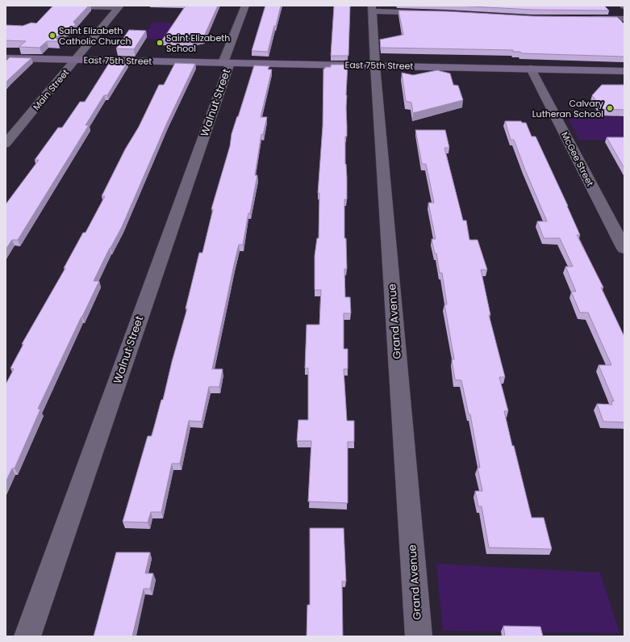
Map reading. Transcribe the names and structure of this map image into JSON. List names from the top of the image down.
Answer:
{
  "streets": {
    "main road": ["East 75th Street"],
    "street": [
      "Main Street",
      "Walnut Street",
      "McGee Street",
      "Grand Avenue"
    ]
  },
  "crossings": [
    ["East 75th Street", "Main Street"],
    ["East 75th Street", "Walnut Street"],
    ["East 75th Street", "McGee Street"],
    ["East 75th Street", "Grand Avenue"]
  ],
  "places": ["Saint Elizabeth Catholic Church", "Saint Elizabeth School", "Calvary Lutheran School"]
}
